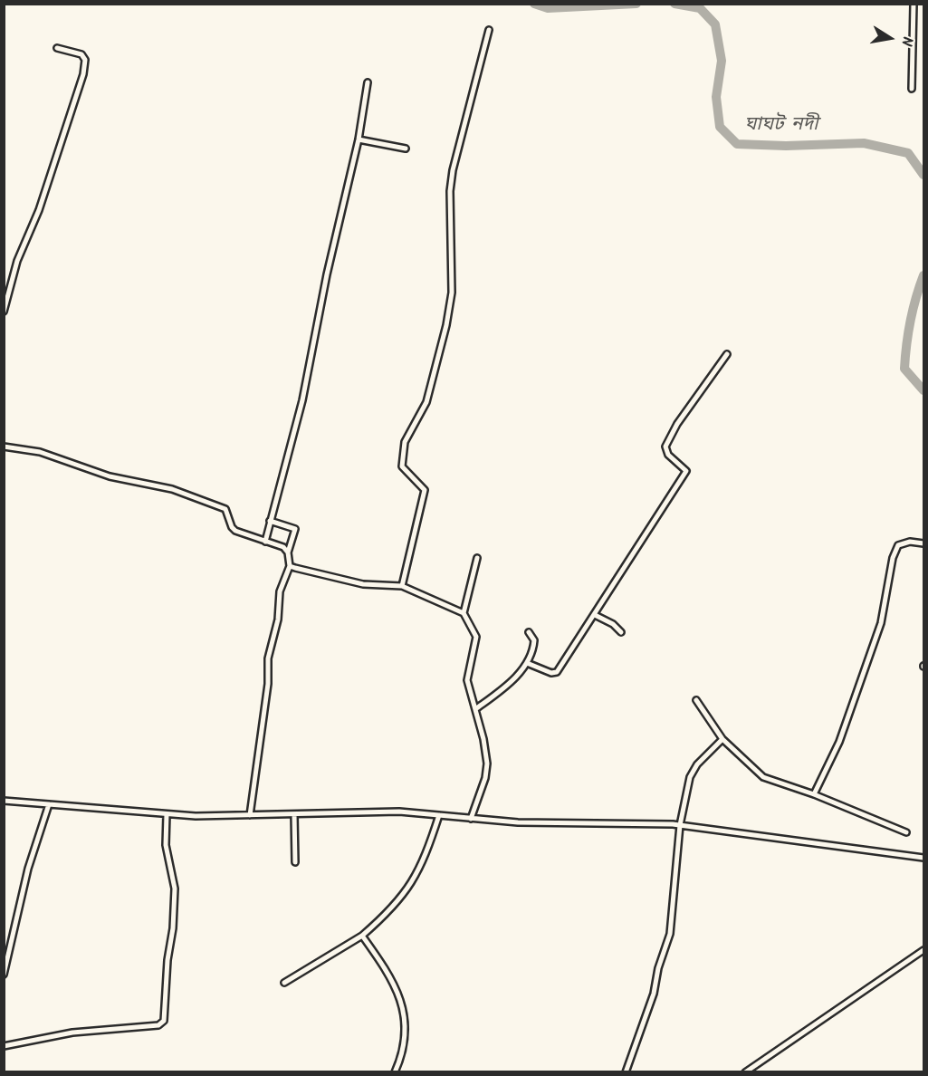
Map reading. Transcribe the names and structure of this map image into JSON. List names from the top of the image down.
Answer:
{
  "water": ["ঘাঘট নদী"],
  "north": "right"
}
